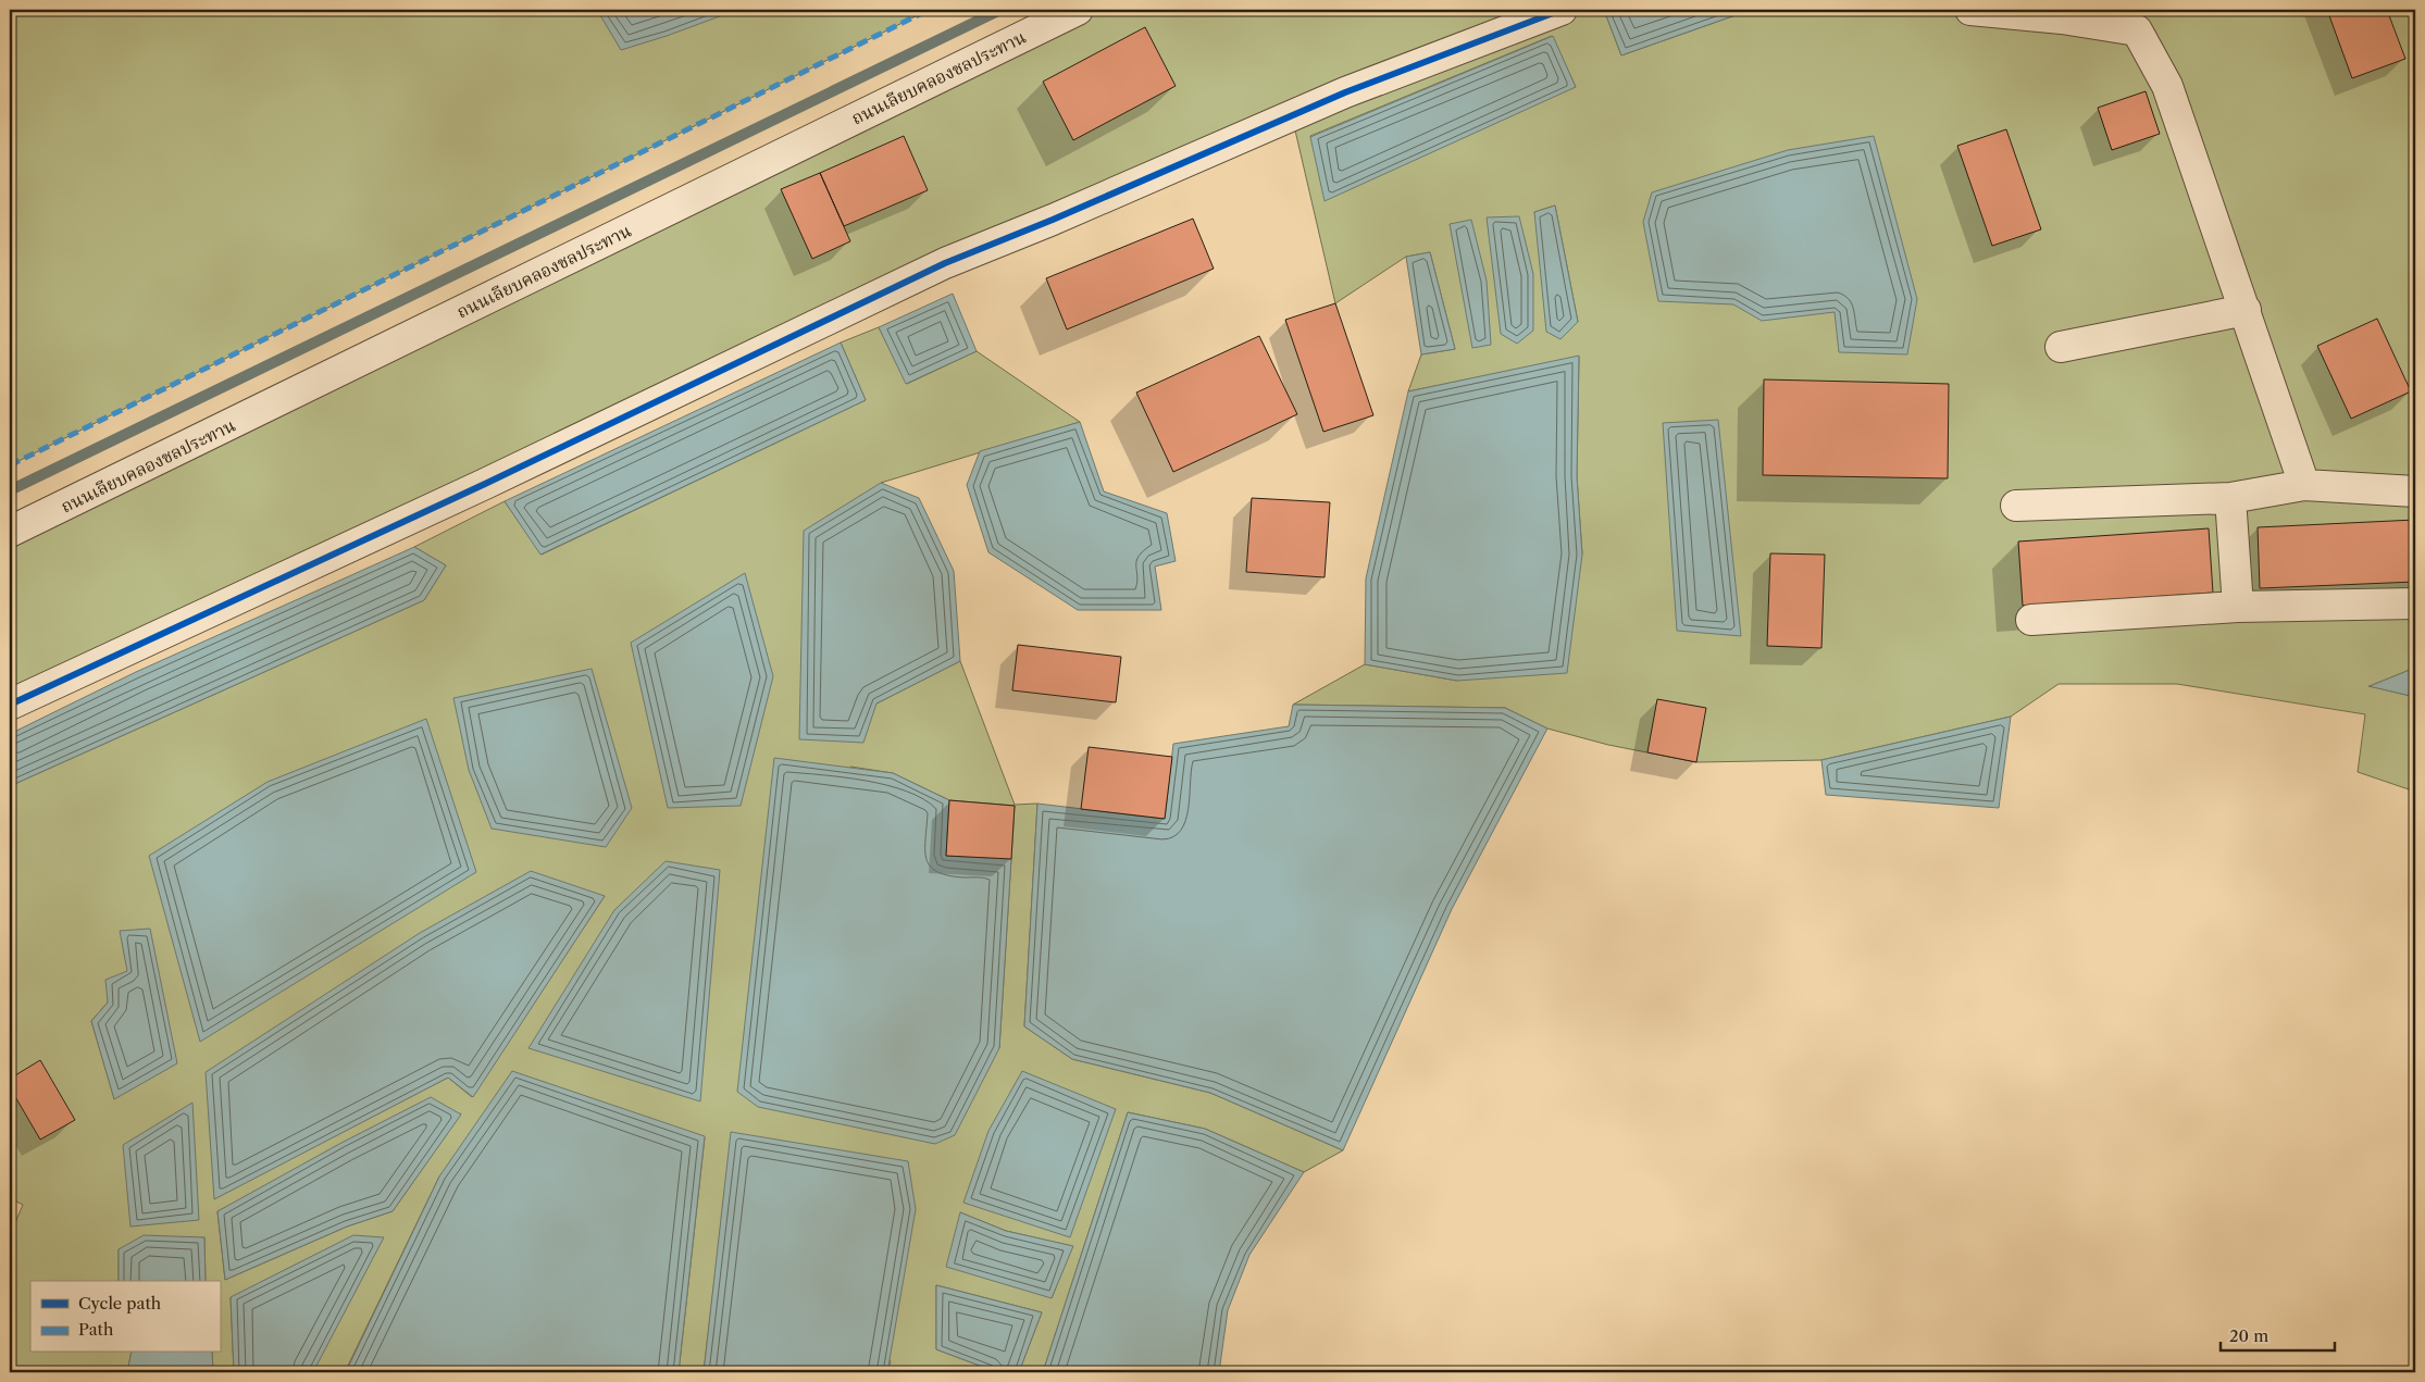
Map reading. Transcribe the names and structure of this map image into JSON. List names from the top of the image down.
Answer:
{
  "streets": {
    "street": ["ถนนเลียบคลองชลประทาน"]
  },
  "legend": ["Cycle path", "Path"],
  "scale_bar": "20 m"
}
